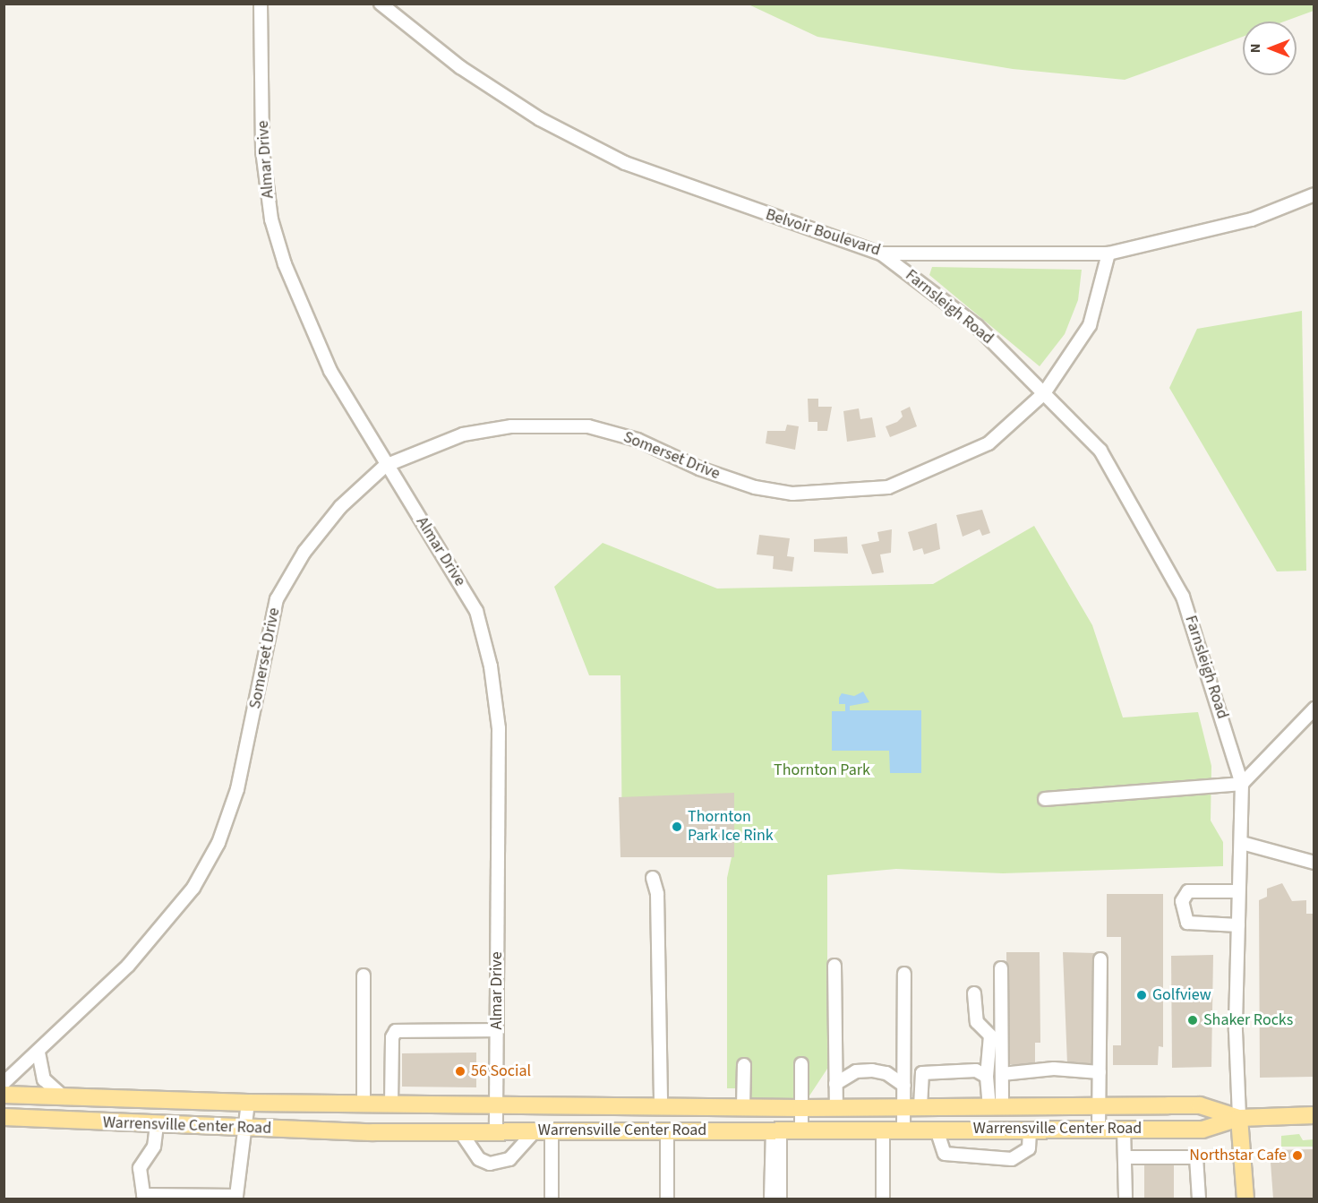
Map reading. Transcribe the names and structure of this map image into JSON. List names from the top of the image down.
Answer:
{
  "streets": {
    "main road": ["Farnsleigh Road", "Warrensville Center Road"],
    "street": ["Almar Drive", "Belvoir Boulevard", "Somerset Drive"]
  },
  "crossings": [
    ["Almar Drive", "Somerset Drive"],
    ["Almar Drive", "Warrensville Center Road"],
    ["Belvoir Boulevard", "Farnsleigh Road"],
    ["Belvoir Boulevard", "Somerset Drive"],
    ["Farnsleigh Road", "Somerset Drive"],
    ["Farnsleigh Road", "Warrensville Center Road"]
  ],
  "parks": ["Thornton Park"],
  "places": [
    "Thornton Park Ice Rink",
    "Golfview",
    "Shaker Rocks",
    "56 Social",
    "Northstar Cafe"
  ],
  "north": "left"
}
